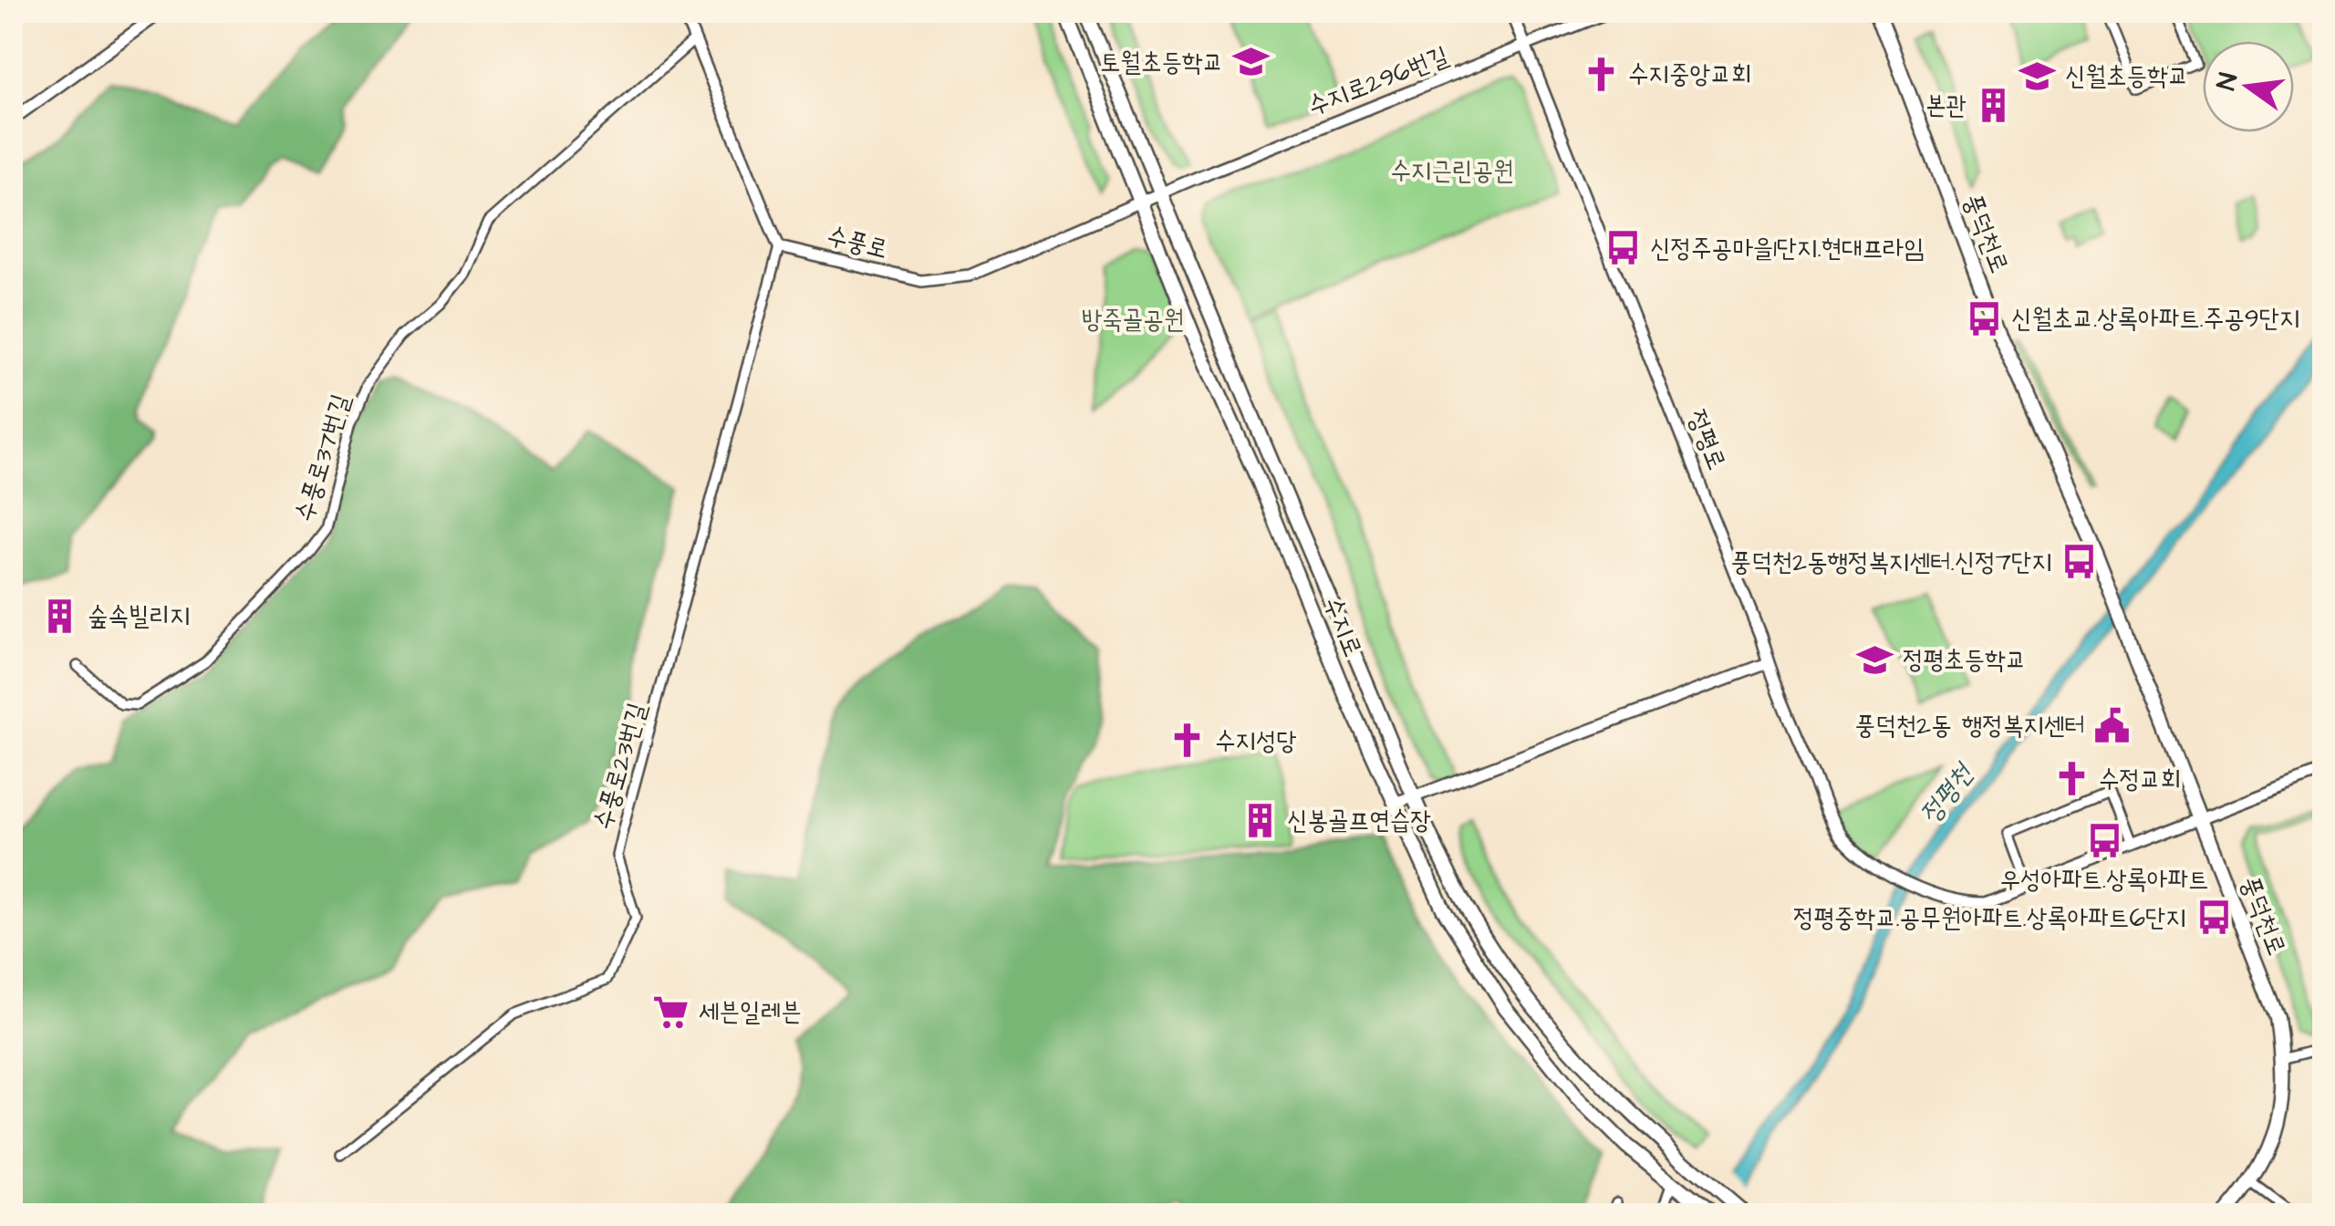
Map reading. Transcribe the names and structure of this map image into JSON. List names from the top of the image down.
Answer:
{
  "streets": {
    "main road": ["풍덕천로", "수지로"],
    "street": [
      "수지로296번길",
      "수풍로",
      "정평로",
      "수풍로37번길",
      "수풍로23번길"
    ]
  },
  "crossings": [
    ["수지로296번길", "수풍로"],
    ["수지로296번길", "정평로"],
    ["수지로296번길", "수지로"],
    ["수풍로", "수지로"],
    ["수풍로", "수풍로23번길"]
  ],
  "water": ["정평천"],
  "parks": ["수지근린공원", "방죽골공원"],
  "places": {
    "school or university": ["토월초등학교", "신월초등학교", "정평초등학교"],
    "church": ["수지중앙교회", "수지성당", "수정교회"],
    "building": ["본관", "숲속빌리지", "신봉골프연습장"],
    "bus stop": [
      "신정주공마을1단지.현대프라임",
      "신월초교.상록아파트.주공9단지",
      "풍덕천2동행정복지센터.신정7단지",
      "우성아파트.상록아파트",
      "정평중학교.공무원아파트.상록아파트6단지"
    ],
    "public building": ["풍덕천2동 행정복지센터"],
    "supermarket": ["세븐일레븐"]
  },
  "north": "left"
}
